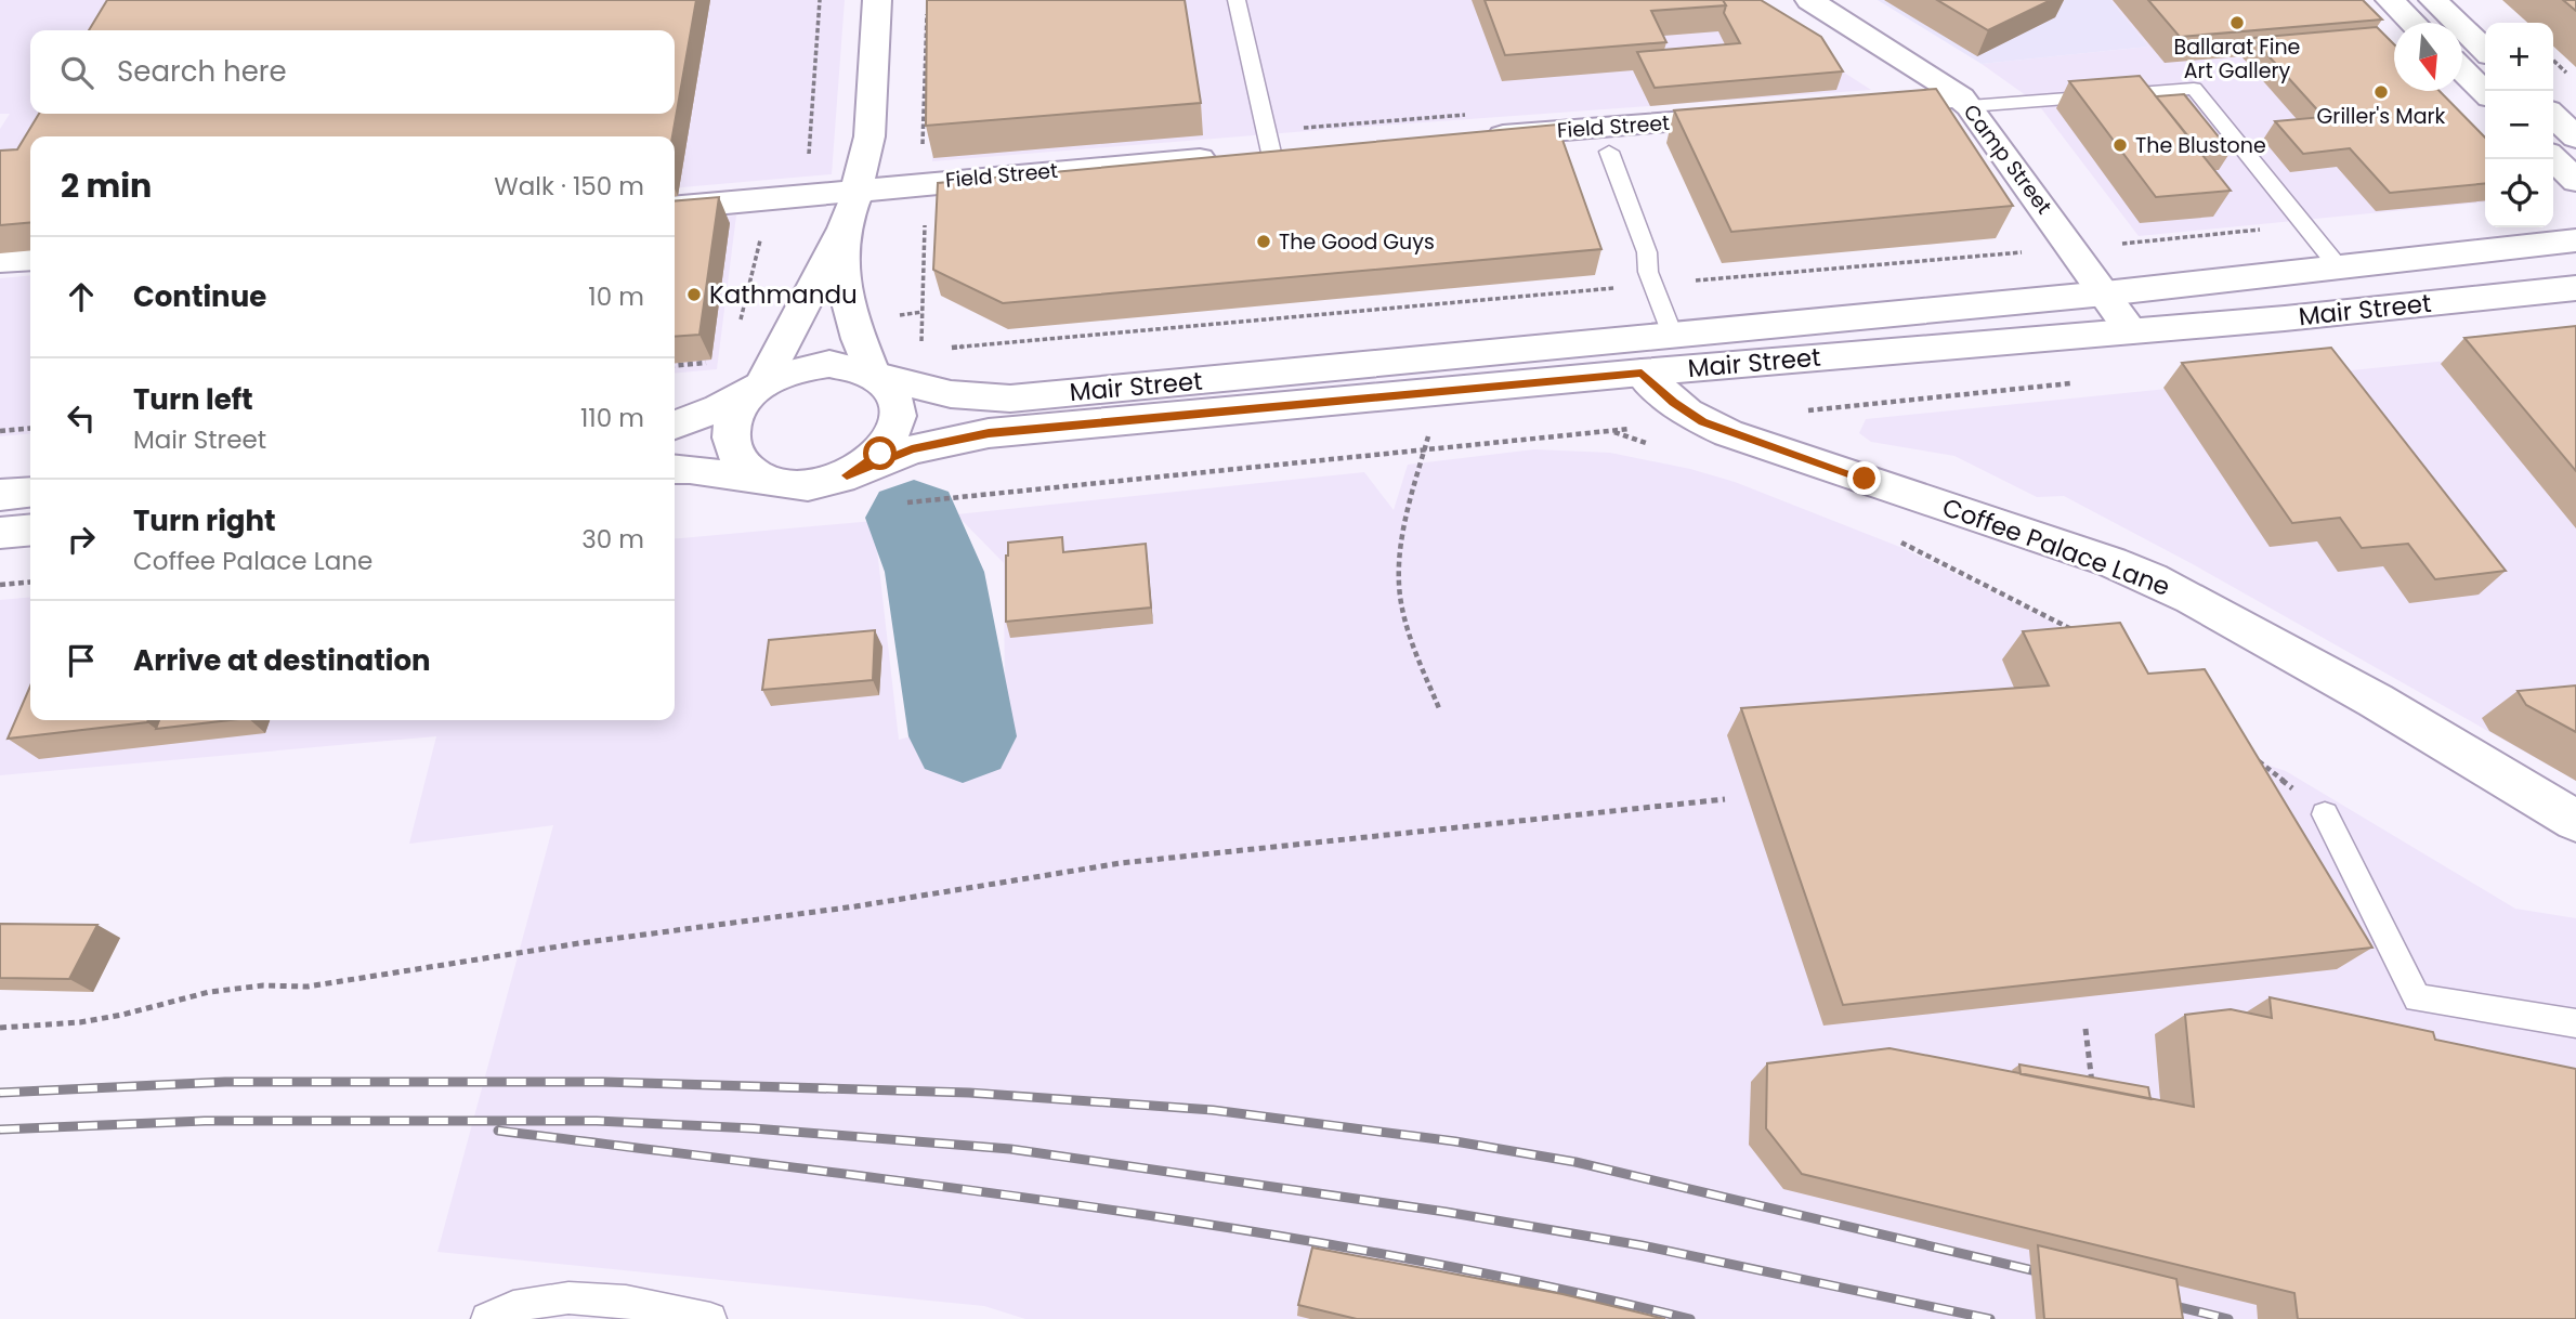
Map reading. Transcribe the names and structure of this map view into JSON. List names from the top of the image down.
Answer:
{
  "streets": {
    "main road": [
      "Field Street",
      "Camp Street",
      "Mair Street",
      "Coffee Palace Lane"
    ]
  },
  "crossings": [
    ["Camp Street", "Mair Street"],
    ["Mair Street", "Coffee Palace Lane"]
  ],
  "places": [
    "Ballarat Fine Art Gallery",
    "Griller's Mark",
    "The Blustone",
    "The Good Guys",
    "Kathmandu"
  ],
  "north": "bottom",
  "page": {
    "map_buttons": ["+", "−"],
    "search": "Search here",
    "heading": ["2 min", "Walk · 150 m"],
    "list": [
      ["Continue", "10 m"],
      ["Turn left", "Mair Street", "110 m"],
      ["Turn right", "Coffee Palace Lane", "30 m"],
      "Arrive at destination"
    ]
  }
}
